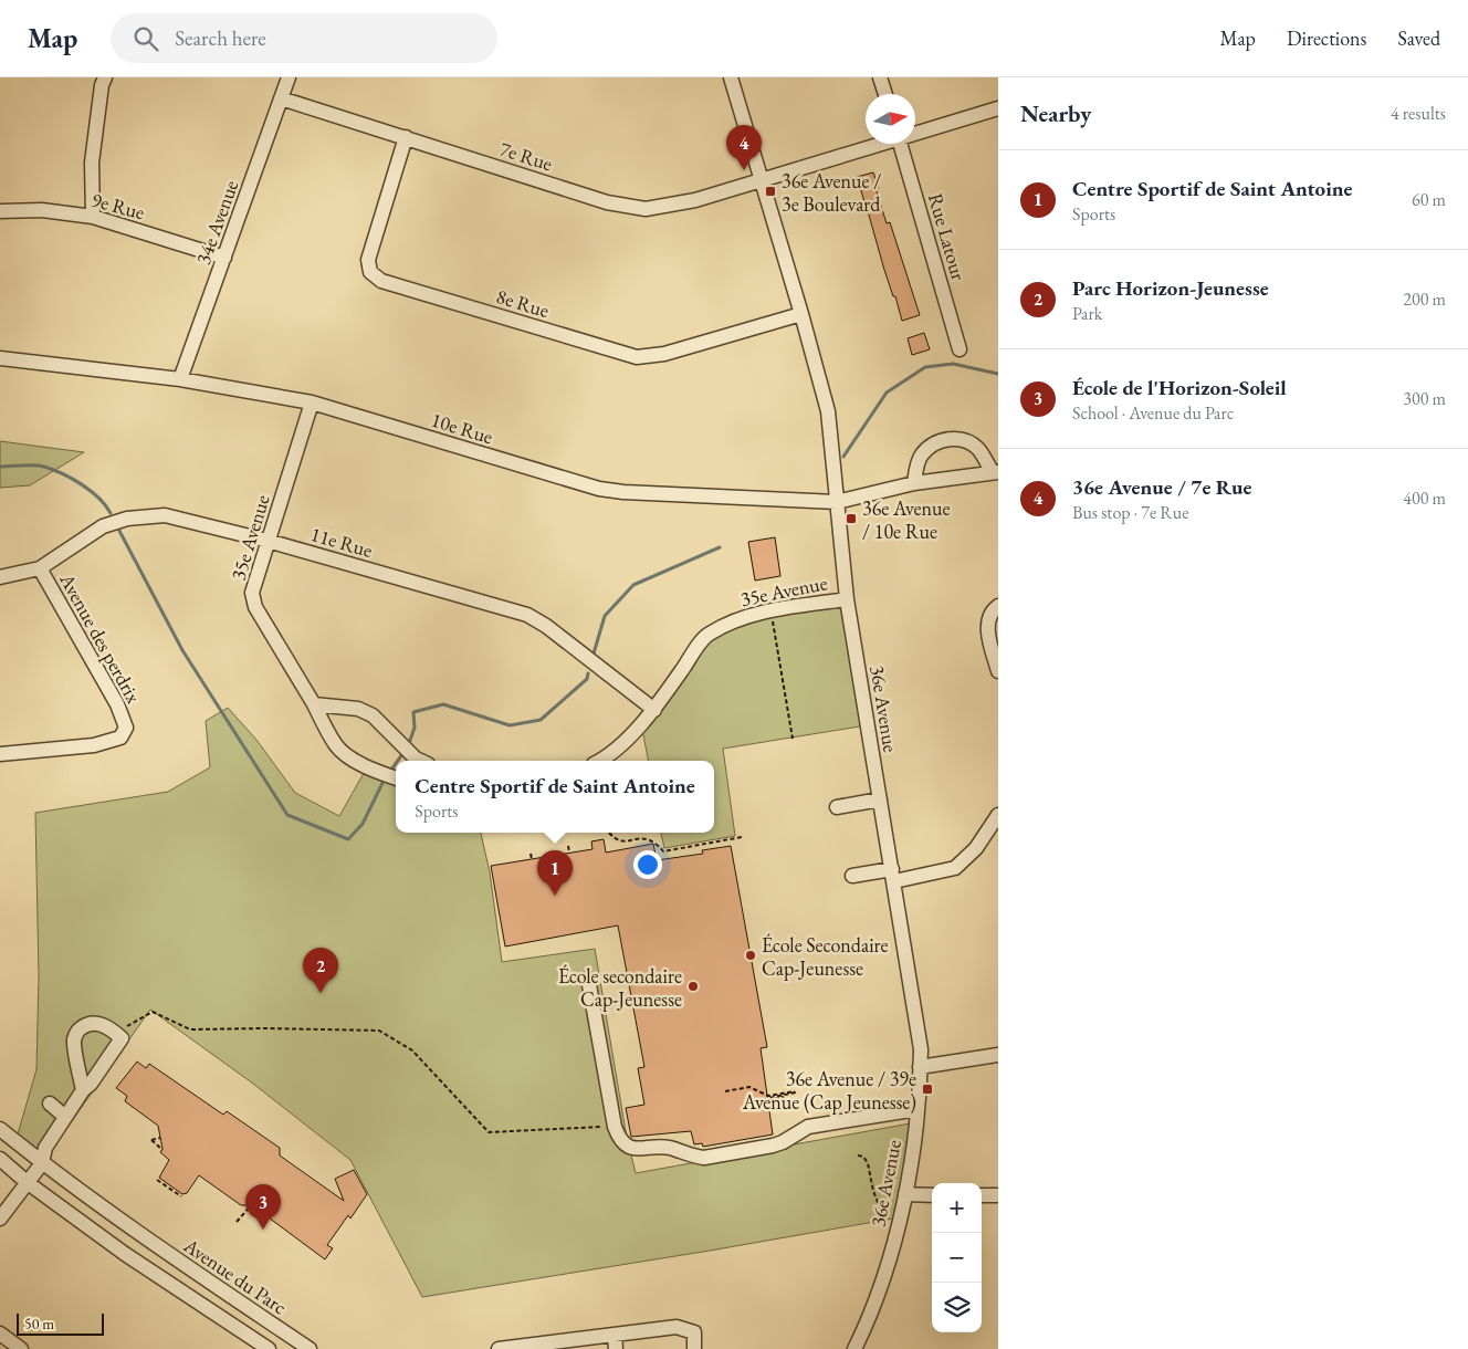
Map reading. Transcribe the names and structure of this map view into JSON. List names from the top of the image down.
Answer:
{
  "streets": {
    "street": [
      "7e Rue",
      "9e Rue",
      "34e Avenue",
      "Rue Latour",
      "8e Rue",
      "10e Rue",
      "35e Avenue",
      "11e Rue",
      "Avenue des perdrix",
      "36e Avenue",
      "Avenue du Parc"
    ]
  },
  "crossings": [
    ["7e Rue", "34e Avenue"],
    ["7e Rue", "8e Rue"],
    ["7e Rue", "36e Avenue"],
    ["9e Rue", "34e Avenue"],
    ["34e Avenue", "10e Rue"],
    ["8e Rue", "36e Avenue"],
    ["10e Rue", "35e Avenue"],
    ["10e Rue", "36e Avenue"],
    ["35e Avenue", "11e Rue"],
    ["35e Avenue", "36e Avenue"],
    ["11e Rue", "Avenue des perdrix"]
  ],
  "places": {
    "transit": ["36e Avenue / 3e Boulevard", "36e Avenue / 10e Rue", "36e Avenue / 39e Avenue (Cap Jeunesse)"],
    "other": ["École Secondaire Cap-Jeunesse", "École secondaire Cap-Jeunesse"]
  },
  "scale_bar": "50 m",
  "north": "right",
  "page": {
    "header": "Map",
    "search": "Search here",
    "nav": ["Map", "Directions", "Saved"],
    "heading": ["Nearby", "4 results"],
    "pins": [
      "4",
      "1",
      "2",
      "3"
    ],
    "list": [
      {
        "mark": "1",
        "name": "Centre Sportif de Saint Antoine",
        "note": "Sports",
        "value": "60 m"
      },
      {
        "mark": "2",
        "name": "Parc Horizon-Jeunesse",
        "note": "Park",
        "value": "200 m"
      },
      {
        "mark": "3",
        "name": "École de l'Horizon-Soleil",
        "note": "School · Avenue du Parc",
        "value": "300 m"
      },
      {
        "mark": "4",
        "name": "36e Avenue / 7e Rue",
        "note": "Bus stop · 7e Rue",
        "value": "400 m"
      }
    ],
    "popup": ["Centre Sportif de Saint Antoine", "Sports"],
    "map_buttons": ["+", "−"],
    "scale": "50 m"
  }
}
